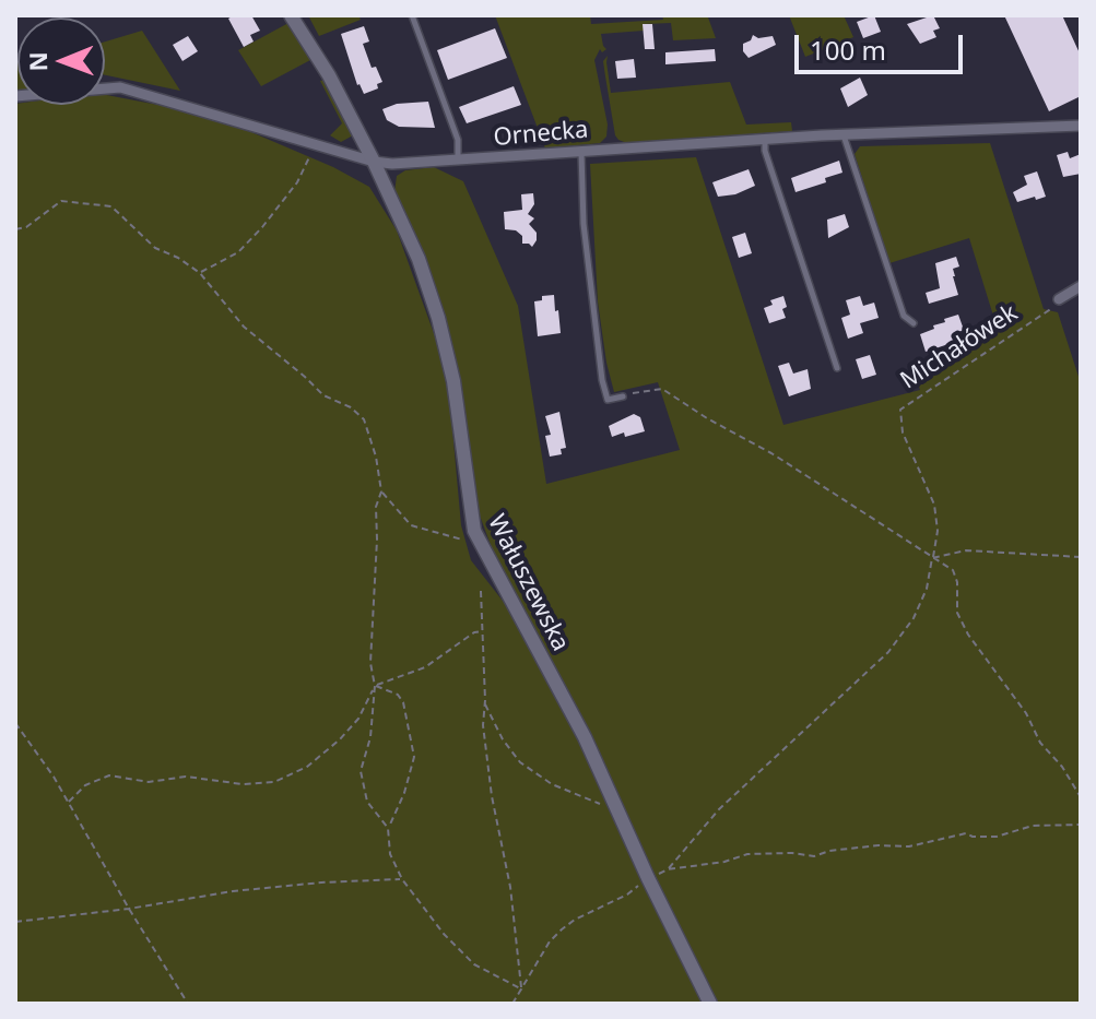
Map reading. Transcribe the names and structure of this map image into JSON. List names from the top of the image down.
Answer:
{
  "streets": {
    "street": ["Ornecka", "Wałuszewska"],
    "path": ["Michałówek"]
  },
  "crossings": [
    ["Ornecka", "Wałuszewska"]
  ],
  "scale_bar": "100 m",
  "north": "left"
}
